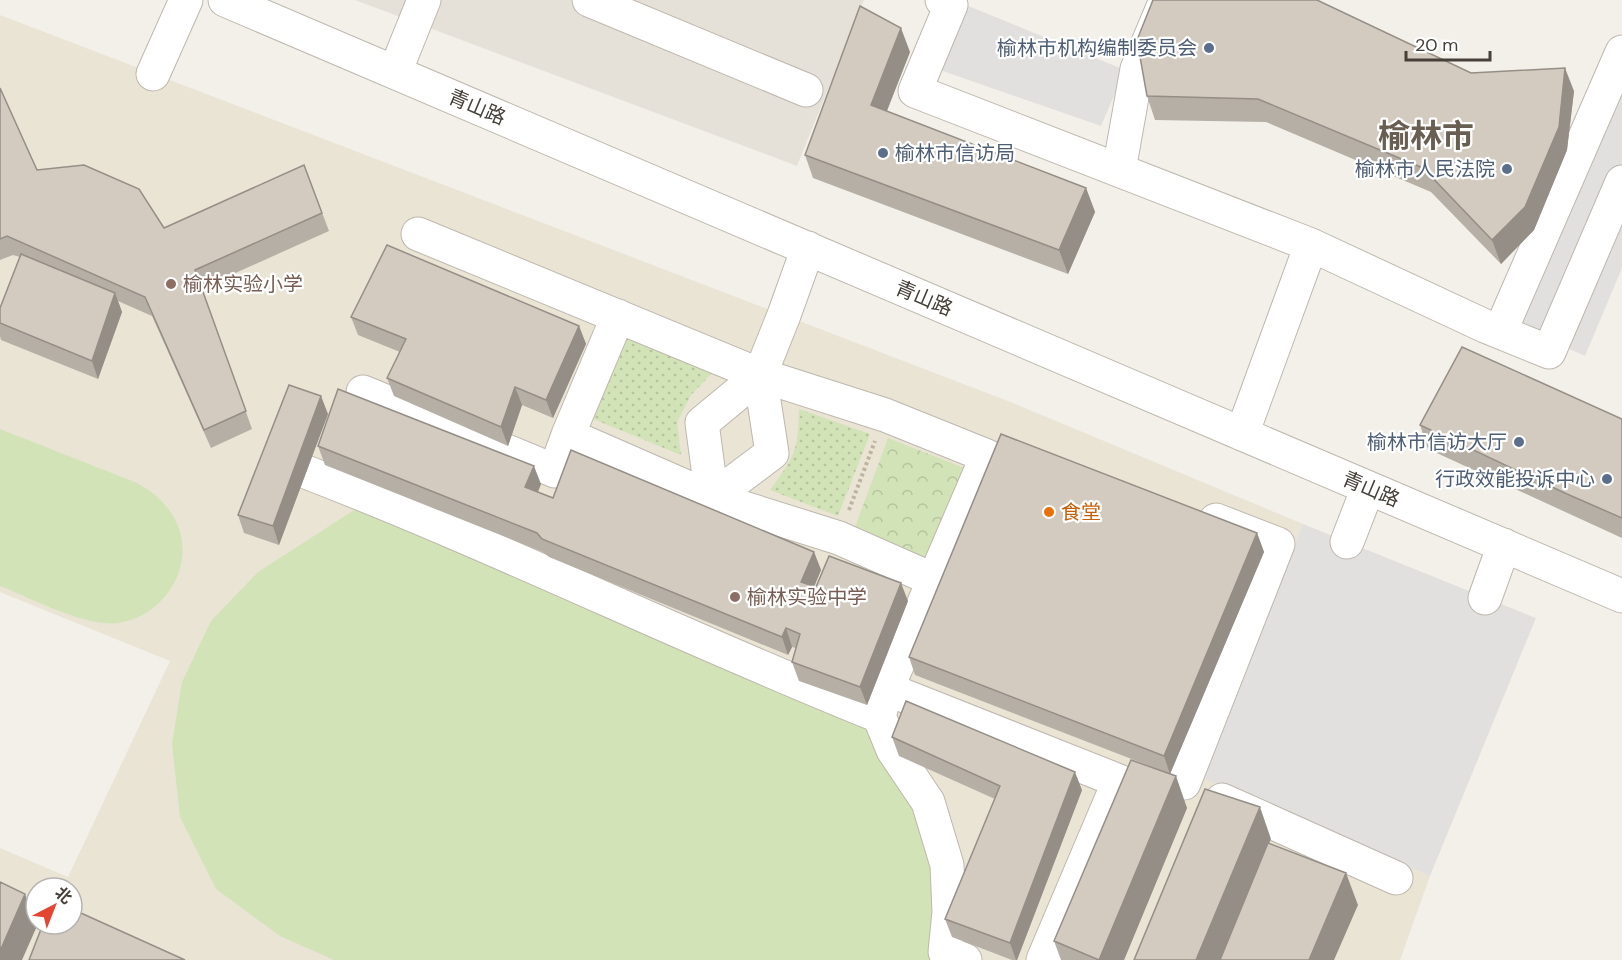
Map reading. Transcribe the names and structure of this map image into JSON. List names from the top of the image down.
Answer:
{
  "streets": {
    "street": ["青山路"]
  },
  "districts": ["榆林市"],
  "places": [
    "榆林市机构编制委员会",
    "榆林市信访局",
    "榆林市人民法院",
    "榆林实验小学",
    "榆林市信访大厅",
    "行政效能投诉中心",
    "食堂",
    "榆林实验中学"
  ],
  "scale_bar": "20 m",
  "north": "top right"
}
